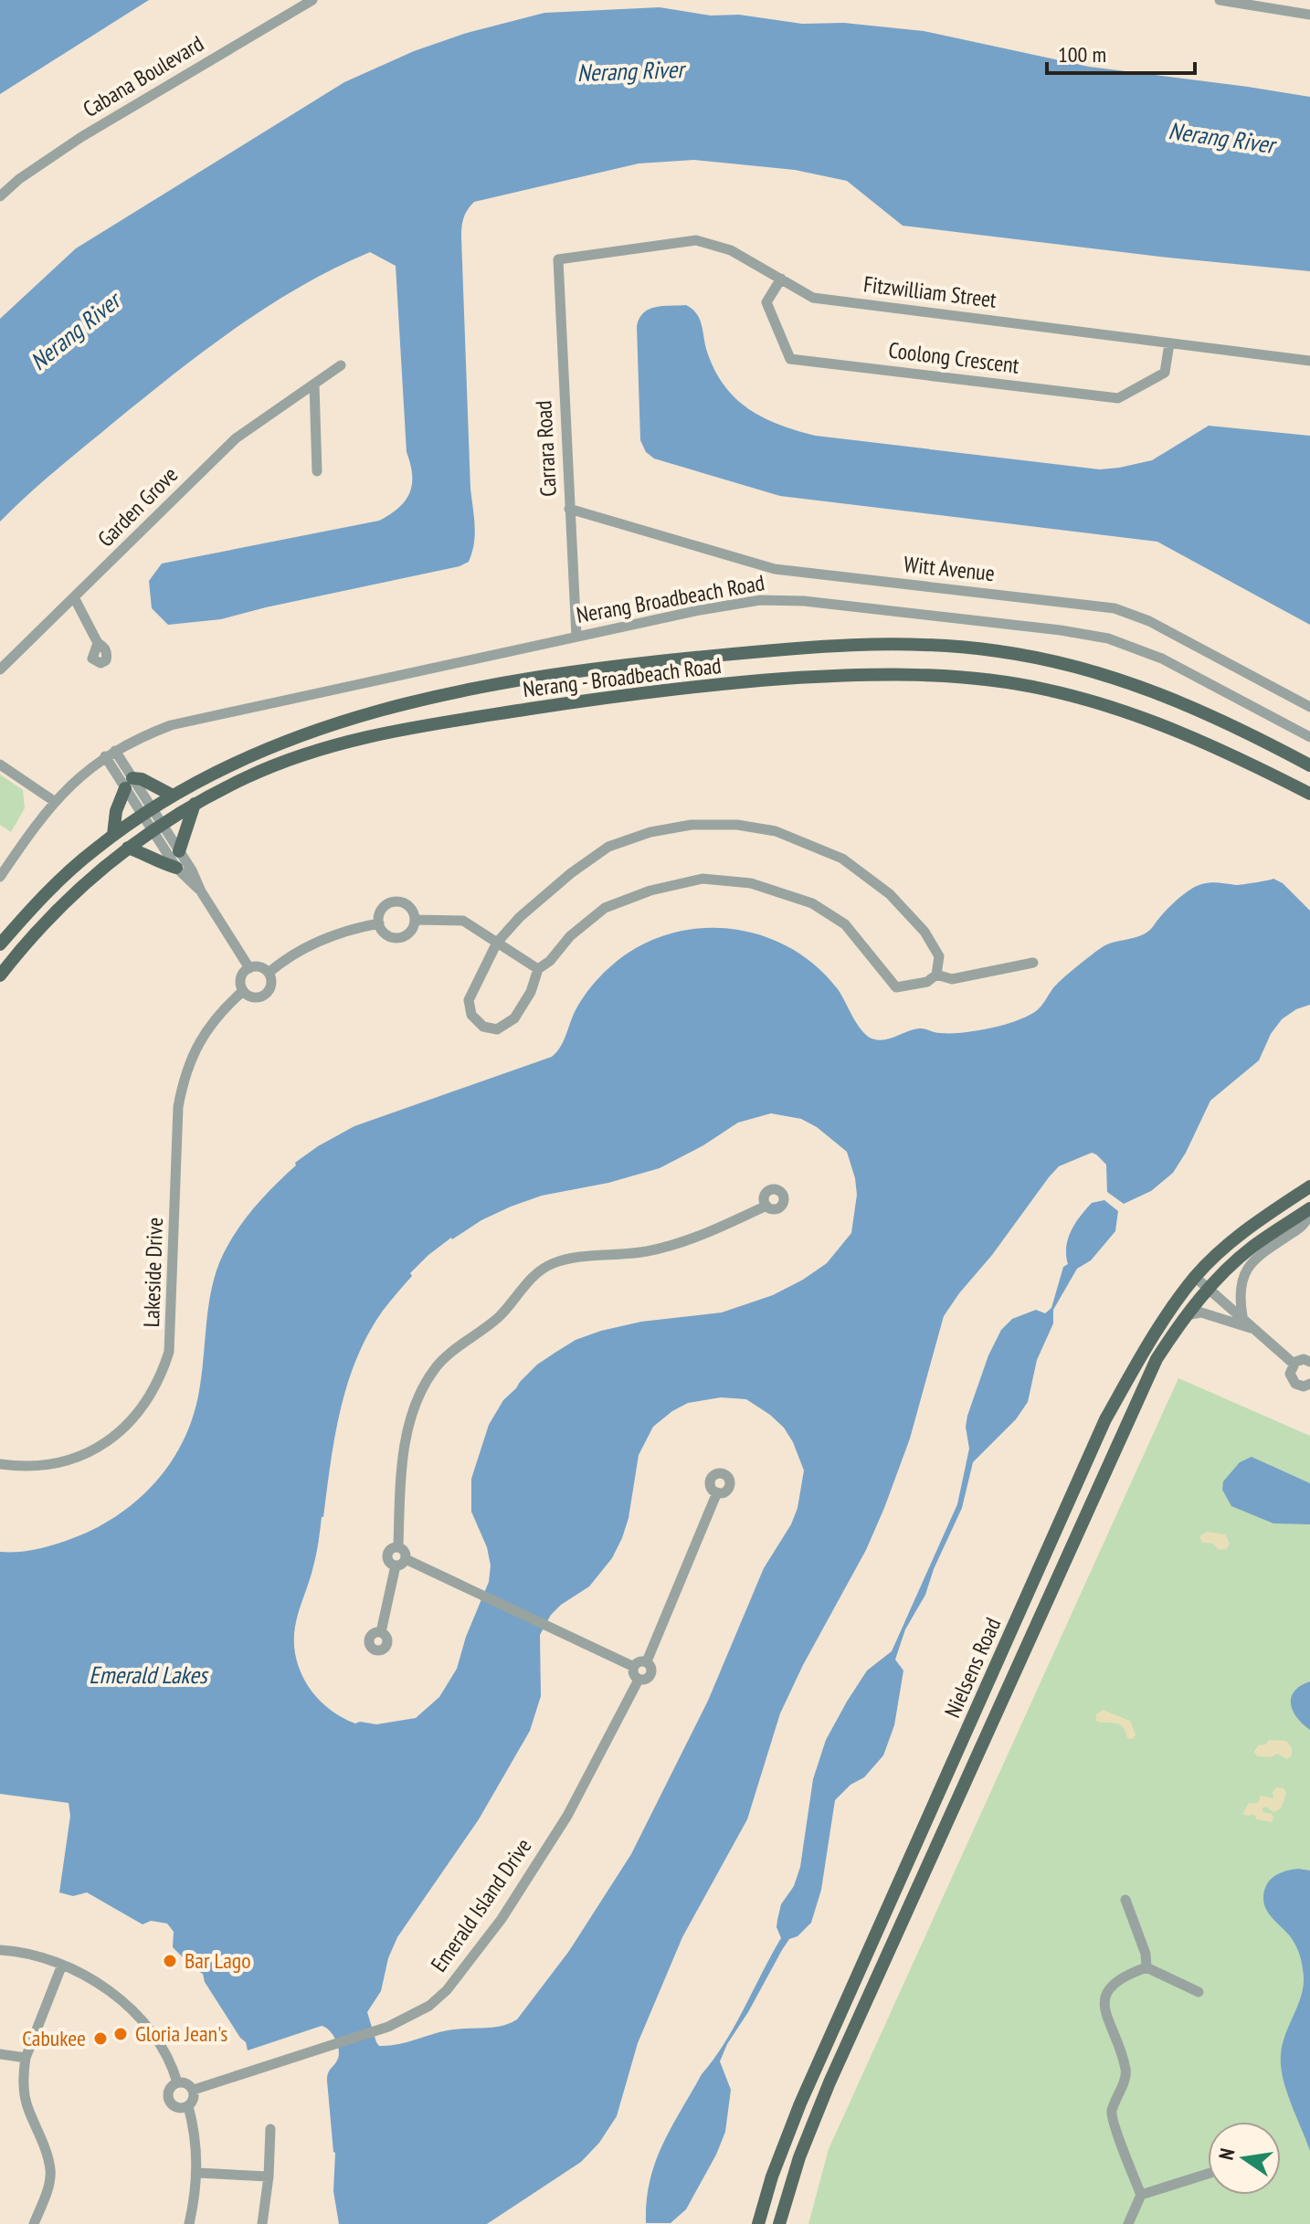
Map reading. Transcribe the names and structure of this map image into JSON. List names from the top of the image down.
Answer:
{
  "streets": {
    "main road": ["Nerang - Broadbeach Road", "Nielsens Road"],
    "street": [
      "Cabana Boulevard",
      "Fitzwilliam Street",
      "Coolong Crescent",
      "Carrara Road",
      "Garden Grove",
      "Witt Avenue",
      "Nerang Broadbeach Road",
      "Lakeside Drive",
      "Emerald Island Drive"
    ]
  },
  "crossings": [
    ["Fitzwilliam Street", "Coolong Crescent"],
    ["Fitzwilliam Street", "Carrara Road"],
    ["Carrara Road", "Witt Avenue"],
    ["Carrara Road", "Nerang Broadbeach Road"]
  ],
  "water": ["Nerang River", "Emerald Lakes"],
  "places": ["Bar Lago", "Gloria Jean's", "Cabukee"],
  "scale_bar": "100 m",
  "north": "left"
}
